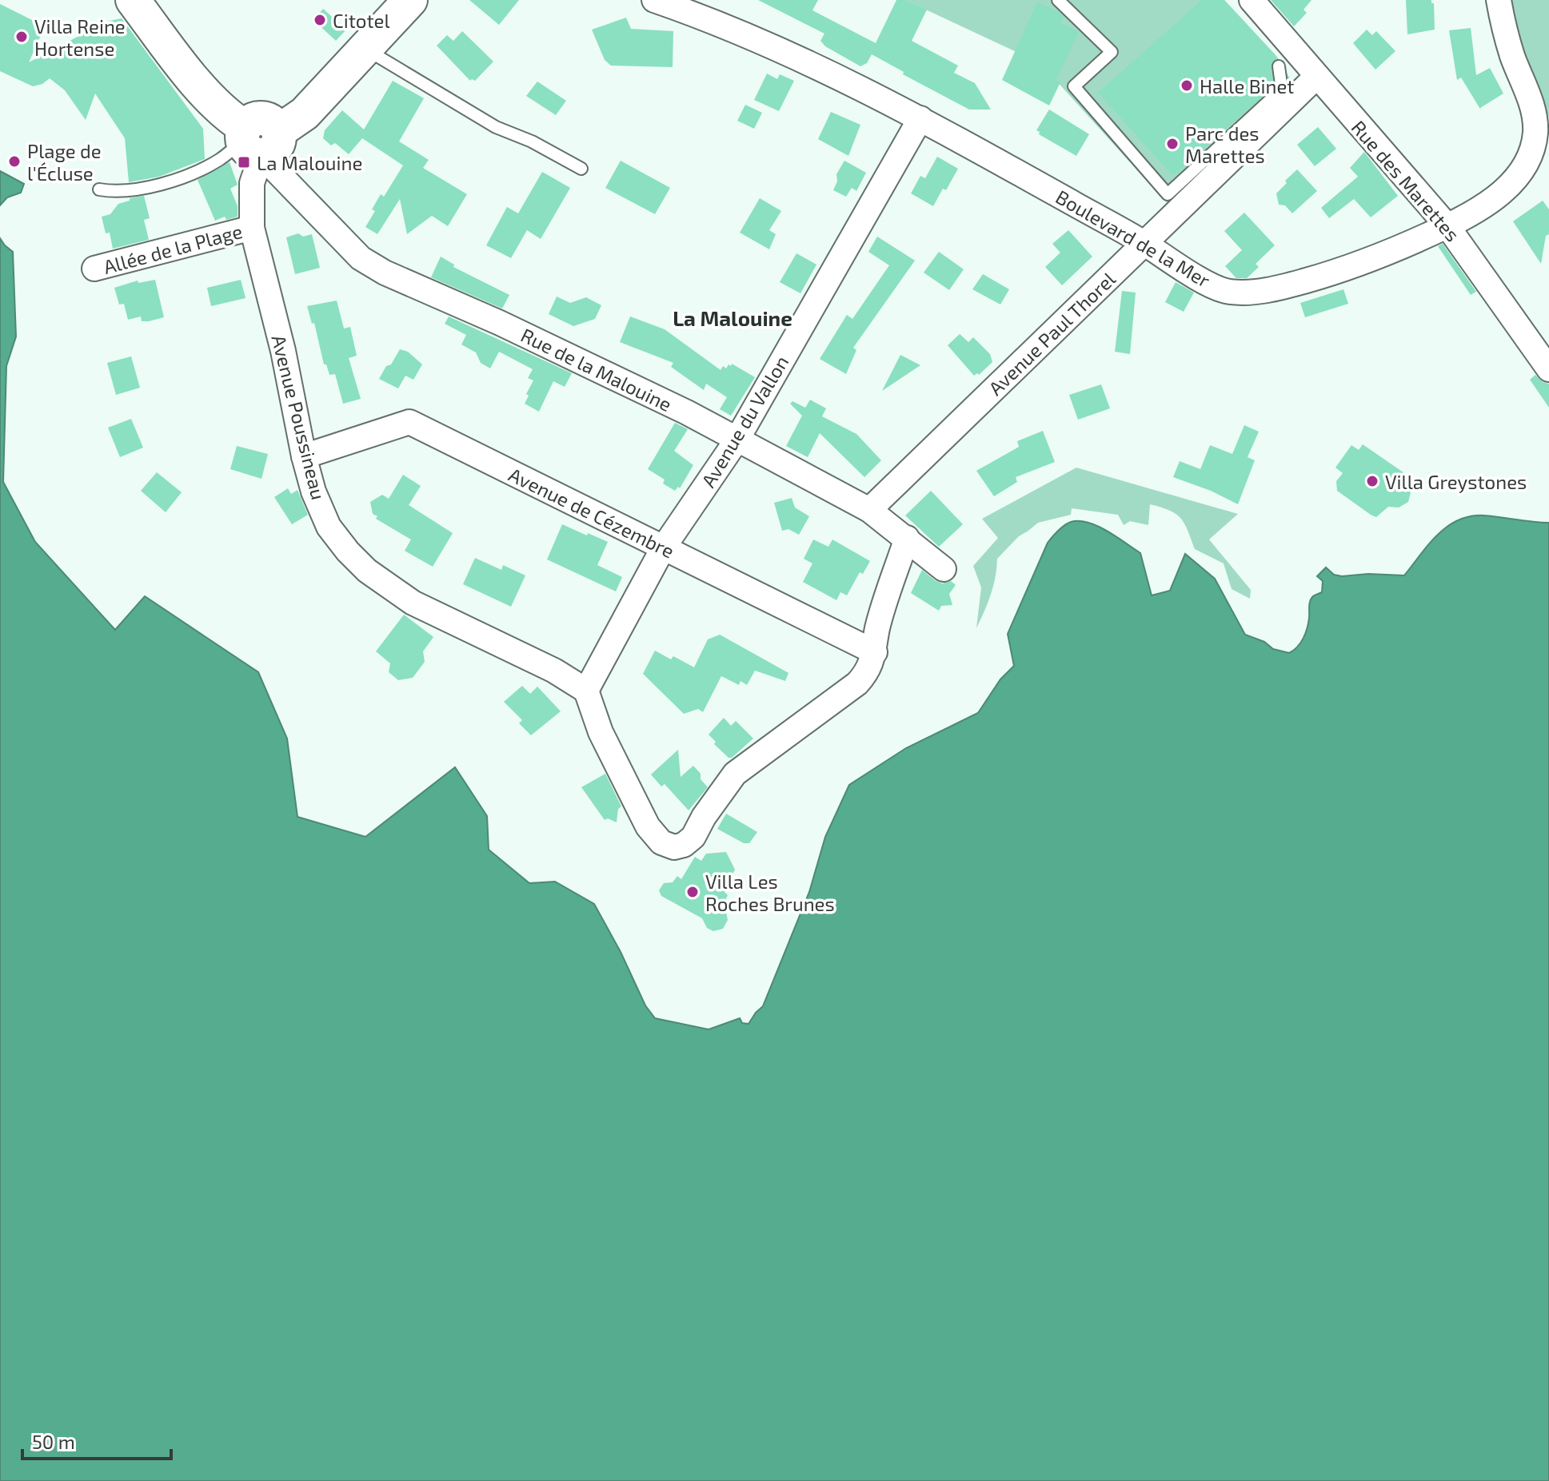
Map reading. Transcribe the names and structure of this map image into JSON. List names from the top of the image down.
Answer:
{
  "streets": {
    "street": [
      "Rue des Marettes",
      "Boulevard de la Mer",
      "Allée de la Plage",
      "Avenue Paul Thorel",
      "Rue de la Malouine",
      "Avenue Poussineau",
      "Avenue du Vallon",
      "Avenue de Cézembre"
    ]
  },
  "crossings": [
    ["Rue des Marettes", "Boulevard de la Mer"],
    ["Rue des Marettes", "Avenue Paul Thorel"],
    ["Boulevard de la Mer", "Avenue Paul Thorel"],
    ["Boulevard de la Mer", "Avenue du Vallon"],
    ["Allée de la Plage", "Avenue Poussineau"],
    ["Avenue Paul Thorel", "Rue de la Malouine"],
    ["Rue de la Malouine", "Avenue Poussineau"],
    ["Rue de la Malouine", "Avenue du Vallon"],
    ["Avenue Poussineau", "Avenue du Vallon"],
    ["Avenue Poussineau", "Avenue de Cézembre"],
    ["Avenue du Vallon", "Avenue de Cézembre"]
  ],
  "districts": ["La Malouine"],
  "places": {
    "other": [
      "Citotel",
      "Villa Reine Hortense",
      "Halle Binet",
      "Parc des Marettes",
      "Plage de l'Écluse",
      "Villa Greystones",
      "Villa Les Roches Brunes"
    ],
    "transit": ["La Malouine"]
  },
  "scale_bar": "50 m"
}
